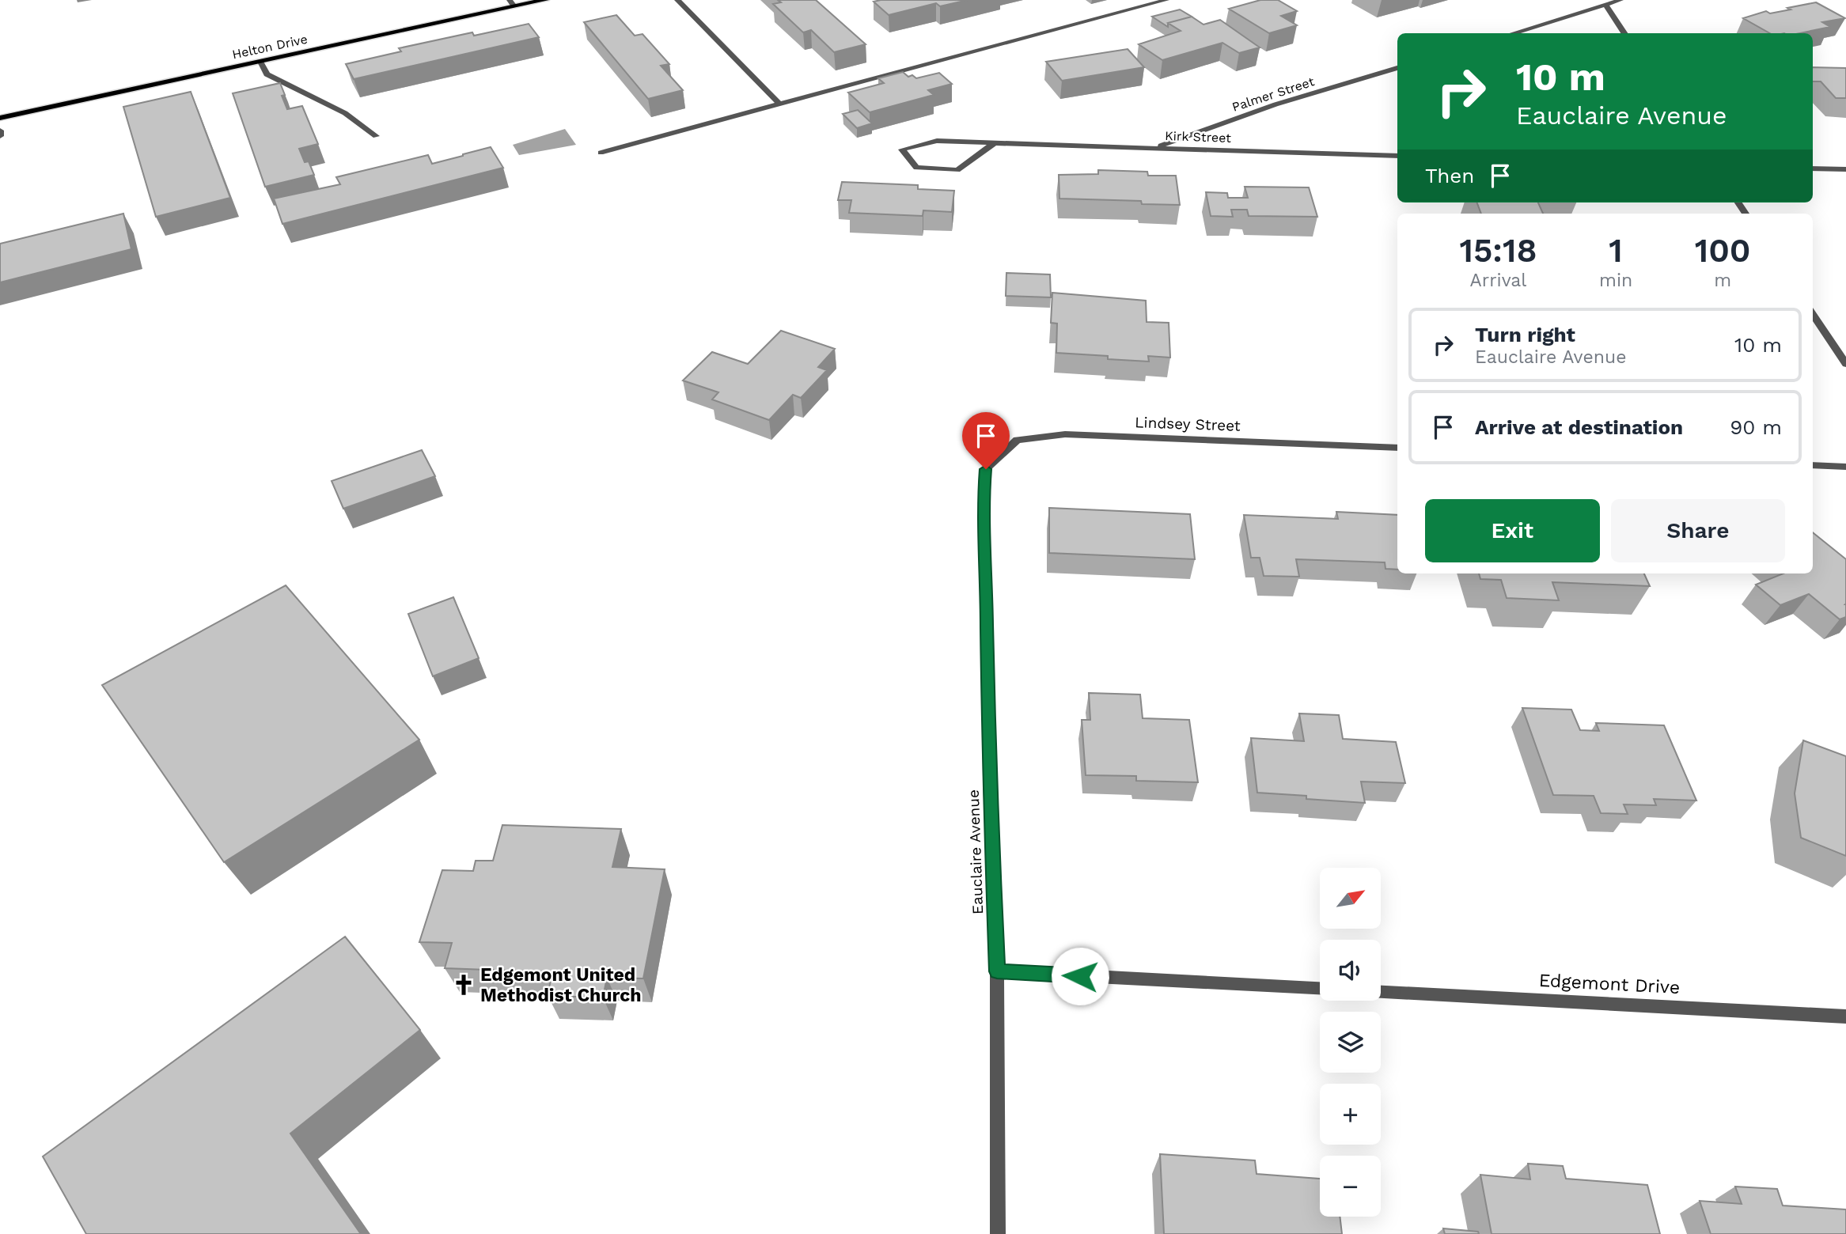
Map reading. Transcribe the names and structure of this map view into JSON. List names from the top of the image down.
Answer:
{
  "streets": {
    "main road": ["Helton Drive"],
    "street": [
      "Palmer Street",
      "Kirk Street",
      "Lindsey Street",
      "Eauclaire Avenue",
      "Edgemont Drive"
    ]
  },
  "crossings": [
    ["Palmer Street", "Kirk Street"],
    ["Lindsey Street", "Eauclaire Avenue"]
  ],
  "places": {
    "church": ["Edgemont United Methodist Church"]
  },
  "north": "top right",
  "page": {
    "turn": ["10 m", "Eauclaire Avenue"],
    "then": "Then",
    "eta": [
      "15:18",
      "Arrival",
      "1",
      "min",
      "100",
      "m"
    ],
    "list": [
      {
        "name": "Turn right",
        "note": "Eauclaire Avenue",
        "value": "10 m"
      },
      {
        "name": "Arrive at destination",
        "value": "90 m"
      }
    ],
    "buttons": ["Exit", "Share"],
    "map_buttons": ["+", "−"]
  }
}
